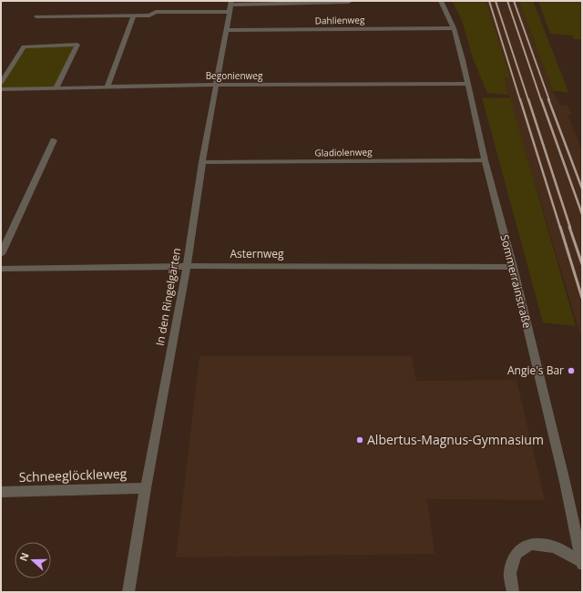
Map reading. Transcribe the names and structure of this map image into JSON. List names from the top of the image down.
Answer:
{
  "streets": {
    "street": [
      "Dahlienweg",
      "Begonienweg",
      "Gladiolenweg",
      "Asternweg",
      "Sommerrainstraße",
      "In den Ringelgärten",
      "Schneeglöckleweg"
    ]
  },
  "crossings": [
    ["Dahlienweg", "Sommerrainstraße"],
    ["Dahlienweg", "In den Ringelgärten"],
    ["Begonienweg", "Sommerrainstraße"],
    ["Begonienweg", "In den Ringelgärten"],
    ["Gladiolenweg", "Sommerrainstraße"],
    ["Gladiolenweg", "In den Ringelgärten"],
    ["Asternweg", "Sommerrainstraße"],
    ["Asternweg", "In den Ringelgärten"],
    ["In den Ringelgärten", "Schneeglöckleweg"]
  ],
  "places": ["Angie's Bar", "Albertus-Magnus-Gymnasium"],
  "north": "left"
}
